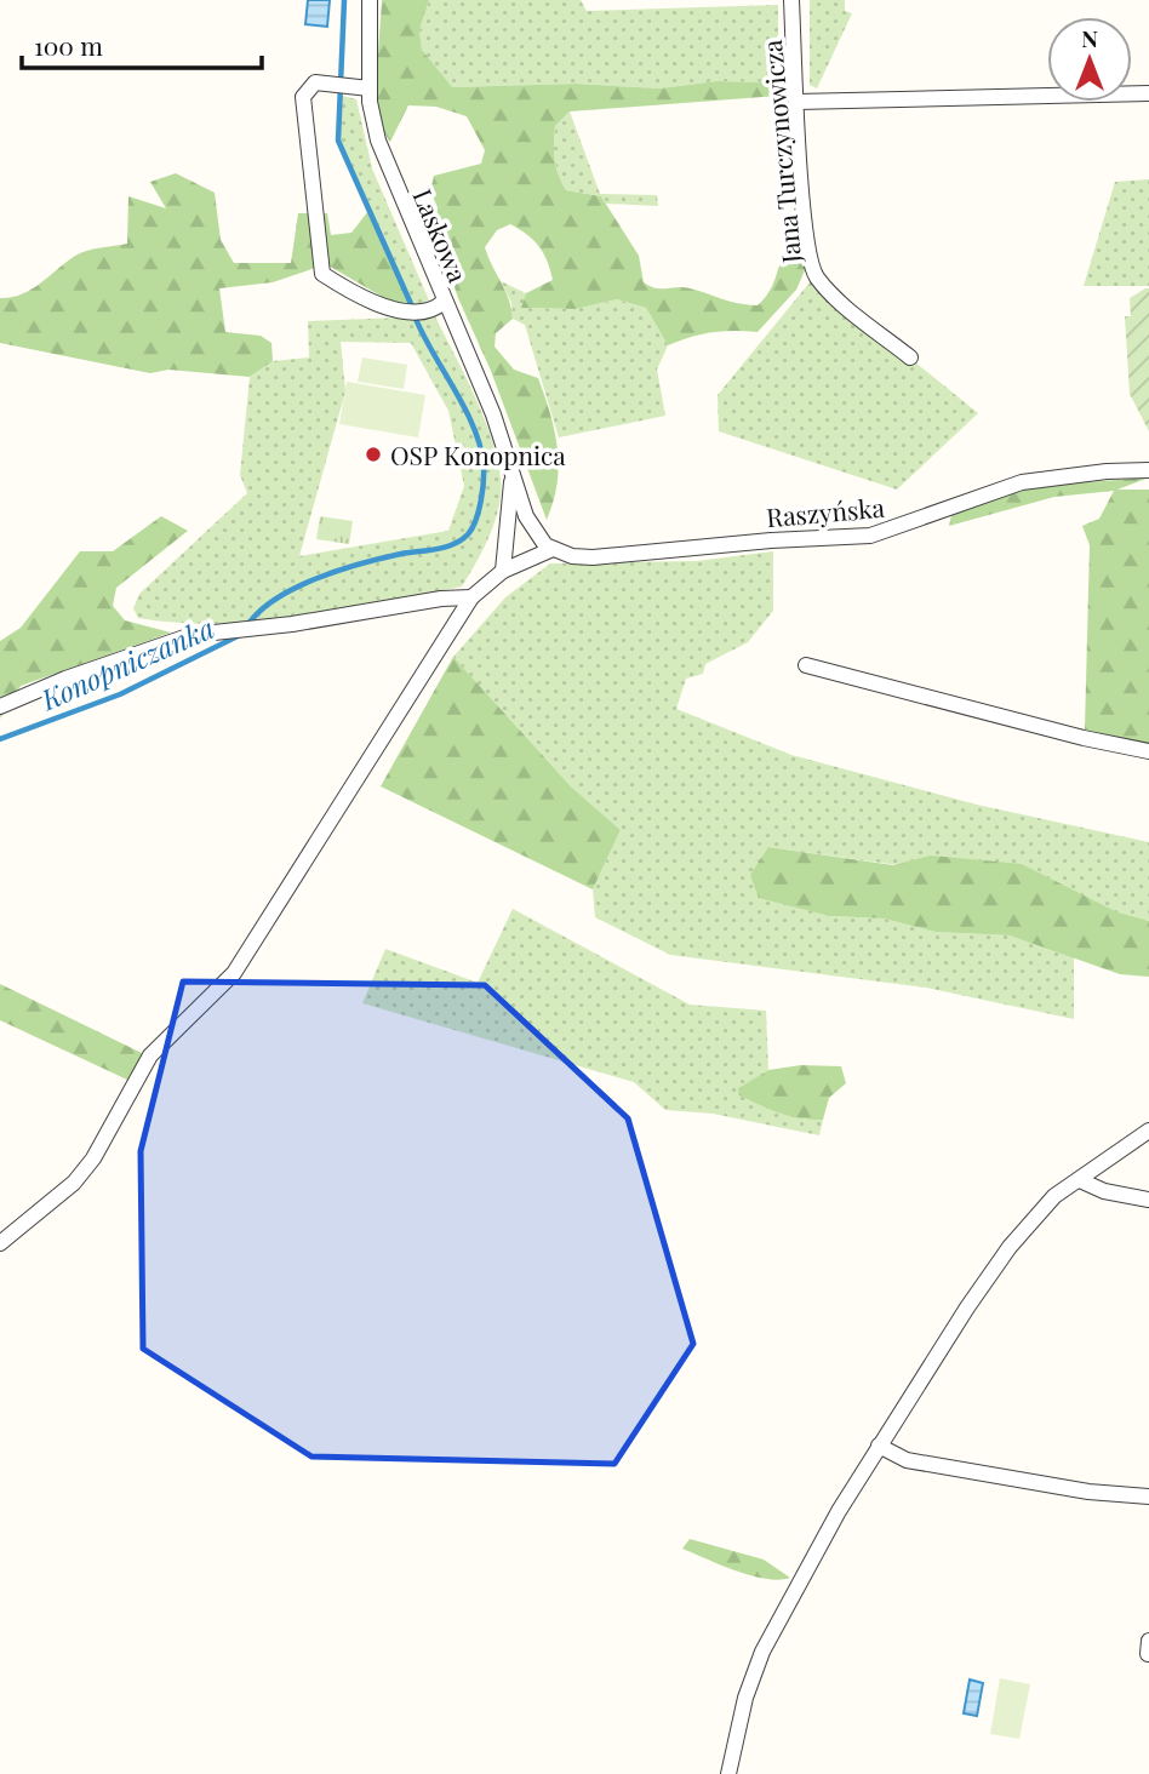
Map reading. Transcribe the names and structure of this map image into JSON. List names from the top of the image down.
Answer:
{
  "streets": {
    "street": ["Jana Turczynowicza", "Laskowa", "Raszyńska"]
  },
  "crossings": [
    ["Laskowa", "Raszyńska"]
  ],
  "water": ["Konopniczanka"],
  "places": ["OSP Konopnica"],
  "scale_bar": "100 m",
  "north": "top"
}
